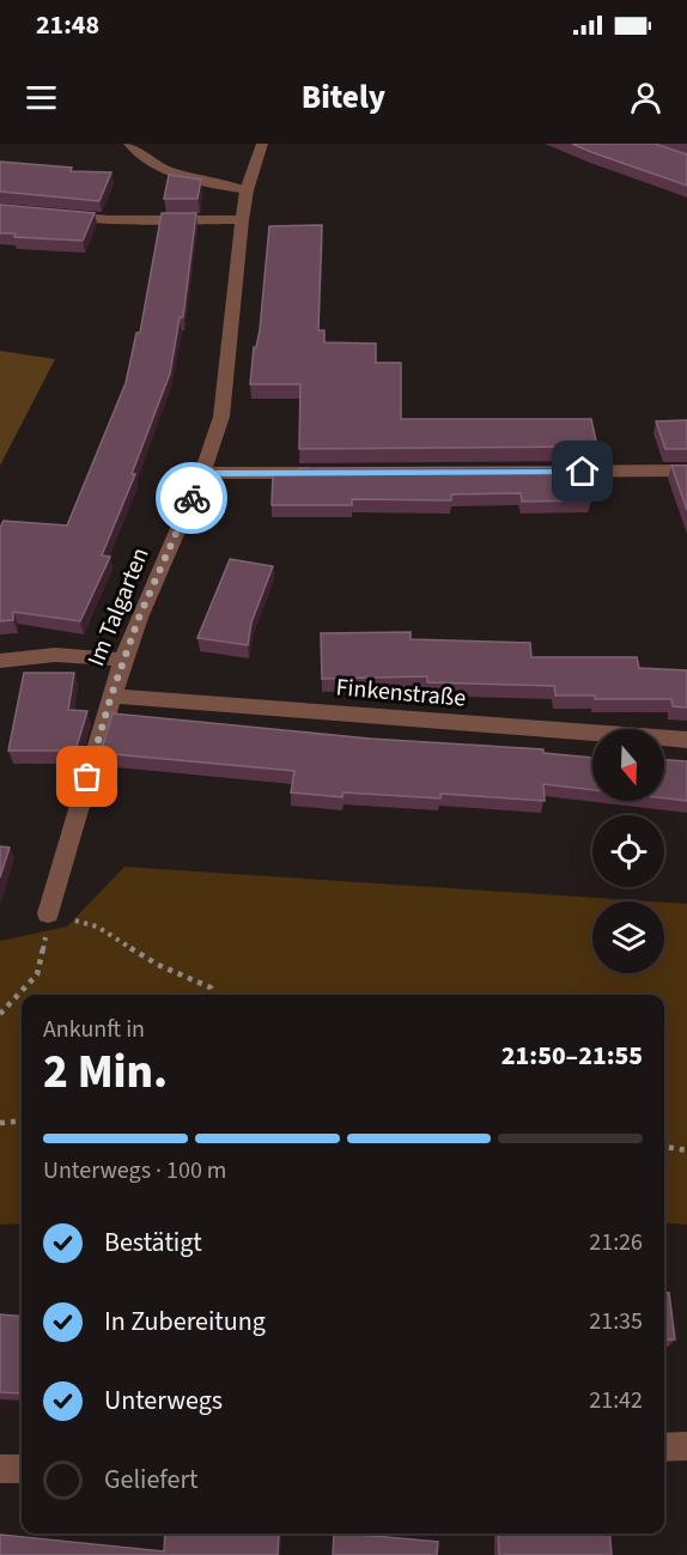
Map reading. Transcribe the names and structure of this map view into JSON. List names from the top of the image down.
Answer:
{
  "streets": {
    "street": ["Im Talgarten", "Finkenstraße"]
  },
  "crossings": [
    ["Im Talgarten", "Finkenstraße"]
  ],
  "north": "bottom",
  "page": {
    "status": "21:48",
    "header": "Bitely",
    "heading": ["2 Min.", "Ankunft in", "21:50–21:55"],
    "bar": "Unterwegs · 100 m",
    "list": [
      ["Bestätigt", "21:26"],
      ["In Zubereitung", "21:35"],
      ["Unterwegs", "21:42"],
      "Geliefert"
    ]
  }
}
